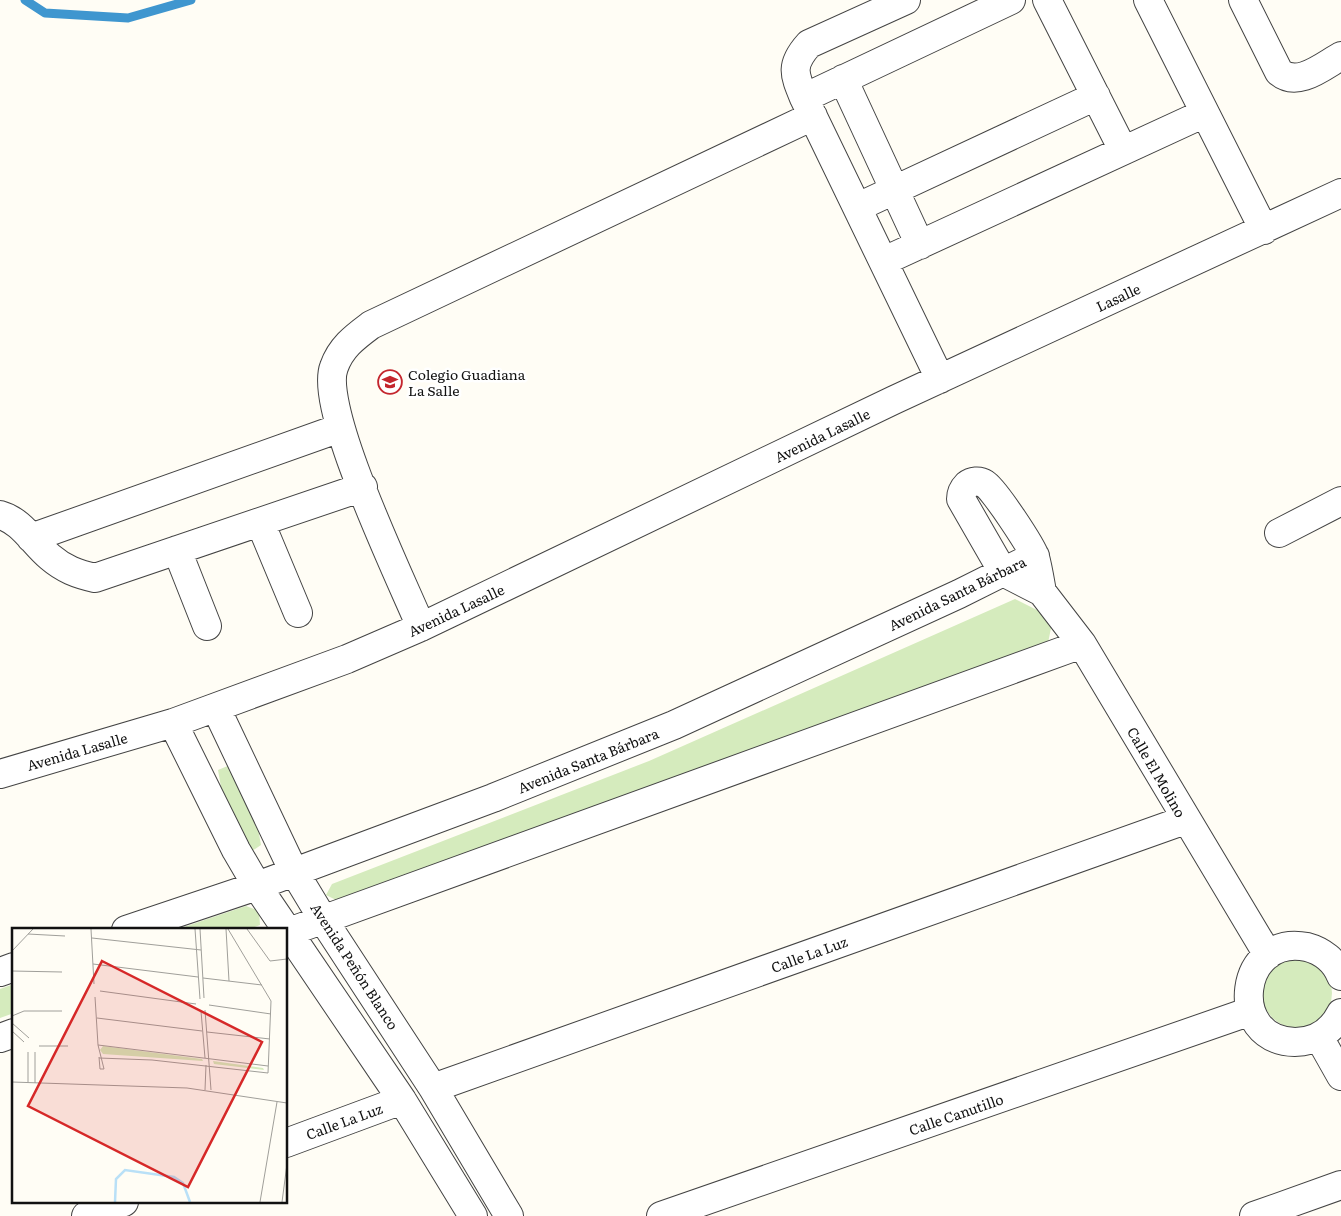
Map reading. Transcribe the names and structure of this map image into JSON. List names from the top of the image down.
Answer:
{
  "streets": {
    "street": [
      "Lasalle",
      "Avenida Lasalle",
      "Avenida Santa Bárbara",
      "Calle El Molino",
      "Calle La Luz",
      "Avenida Peñón Blanco",
      "Calle Canutillo"
    ]
  },
  "crossings": [
    ["Lasalle", "Avenida Lasalle"],
    ["Avenida Lasalle", "Avenida Peñón Blanco"],
    ["Avenida Santa Bárbara", "Calle El Molino"],
    ["Avenida Santa Bárbara", "Avenida Peñón Blanco"],
    ["Calle El Molino", "Calle La Luz"],
    ["Calle La Luz", "Avenida Peñón Blanco"]
  ],
  "places": {
    "school or university": ["Colegio Guadiana La Salle"]
  }
}
